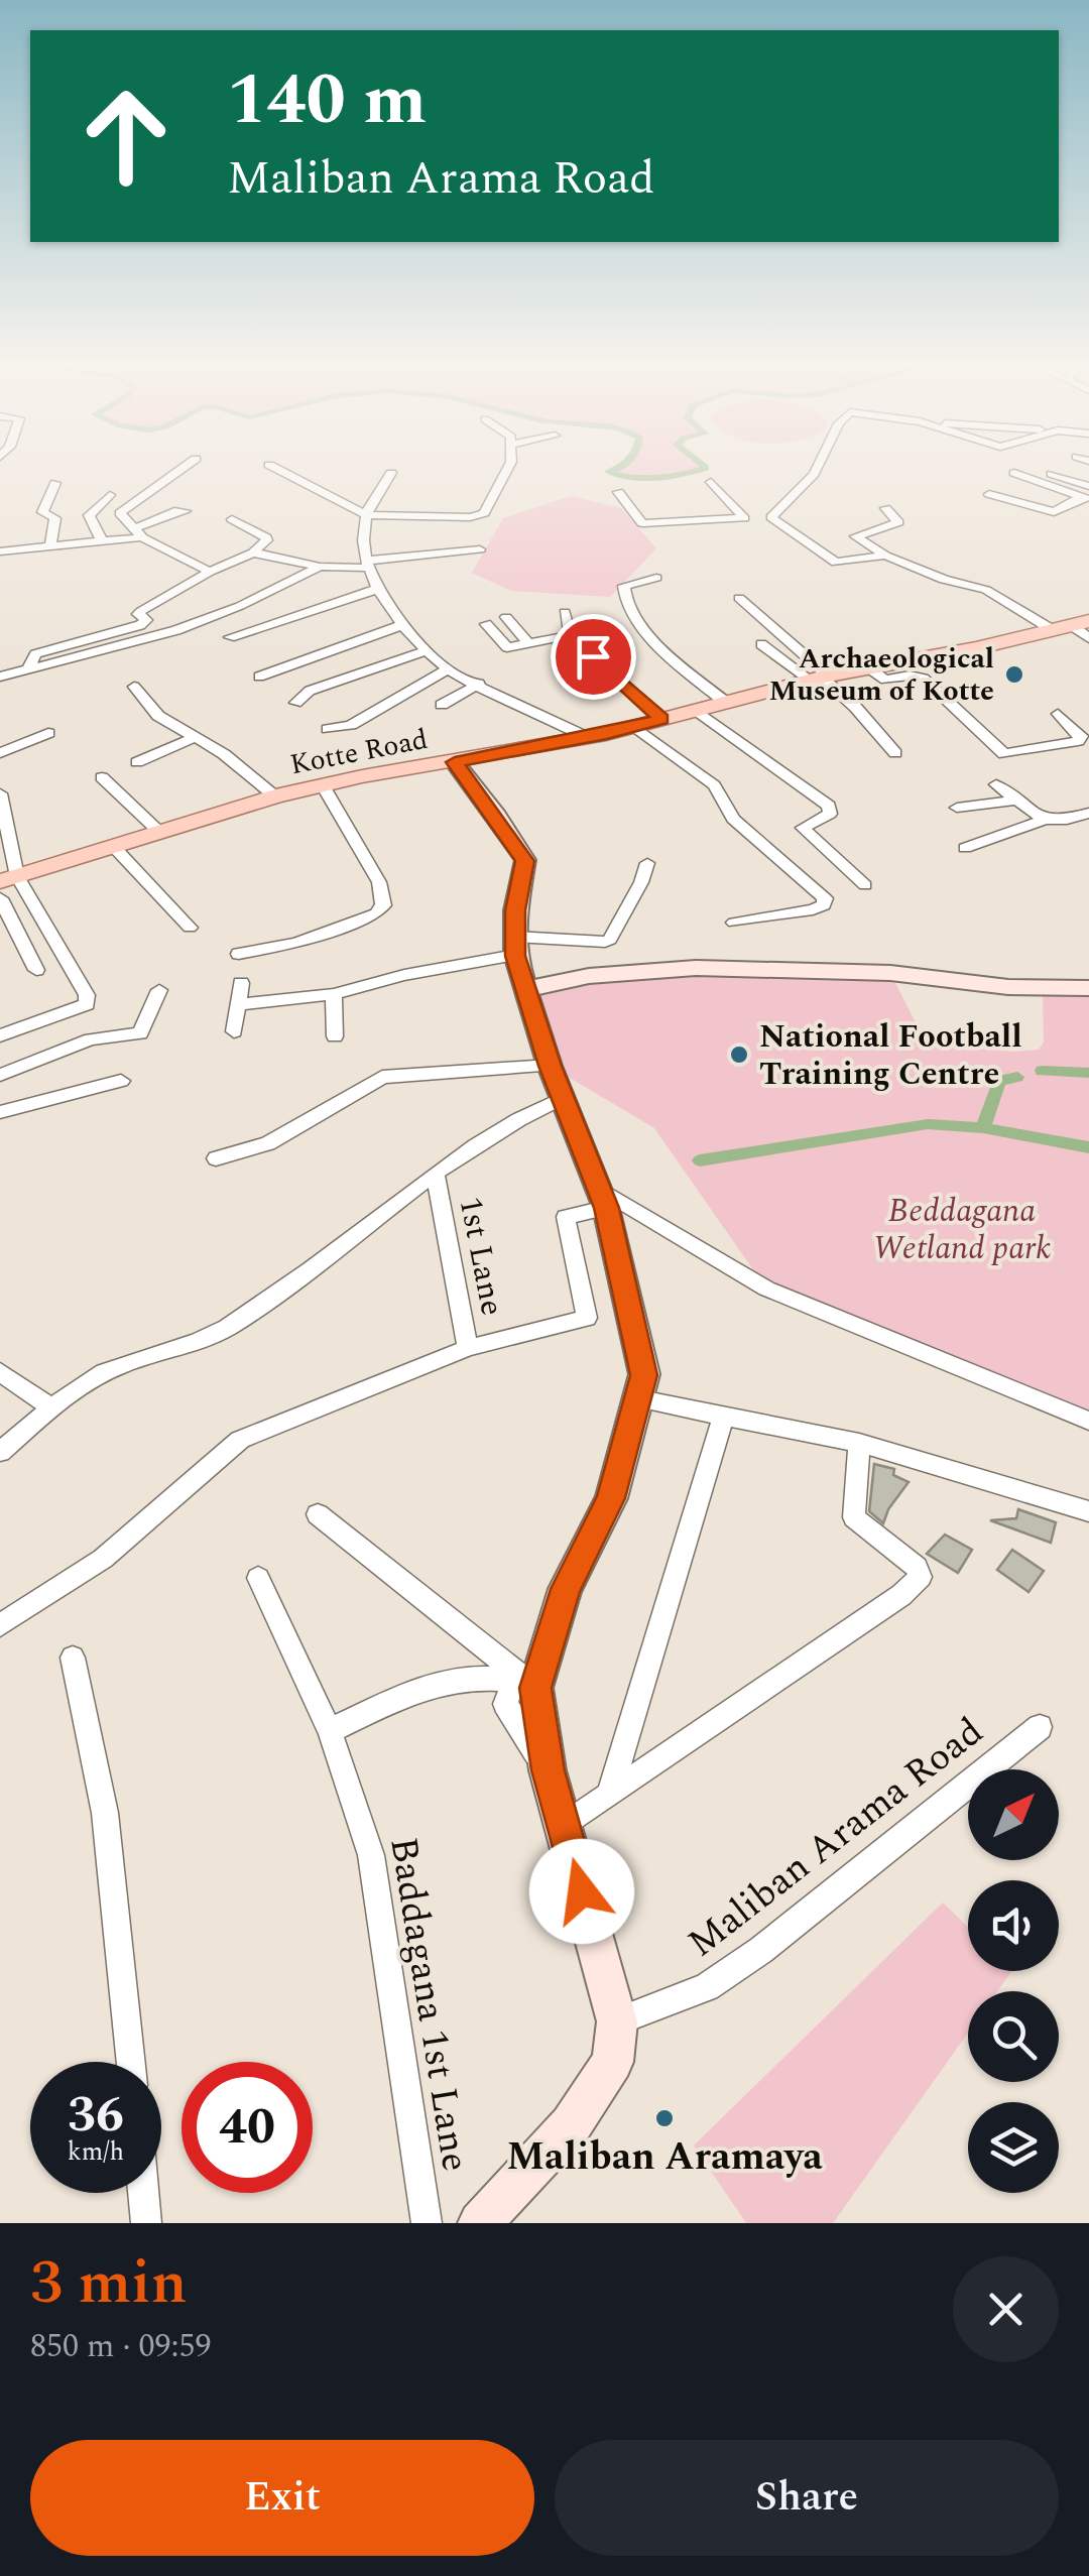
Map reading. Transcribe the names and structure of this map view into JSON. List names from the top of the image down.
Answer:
{
  "streets": {
    "main road": ["Kotte Road"],
    "street": ["1st Lane", "Maliban Arama Road", "Baddagana 1st Lane"]
  },
  "parks": ["Beddagana Wetland park"],
  "places": ["Archaeological Museum of Kotte", "National Football Training Centre", "Maliban Aramaya"],
  "north": "top right",
  "page": {
    "turn": ["140 m", "Maliban Arama Road"],
    "speed": "36 km/h",
    "limit": "40",
    "heading": ["3 min", "850 m · 09:59"],
    "buttons": ["Exit", "Share"]
  }
}
